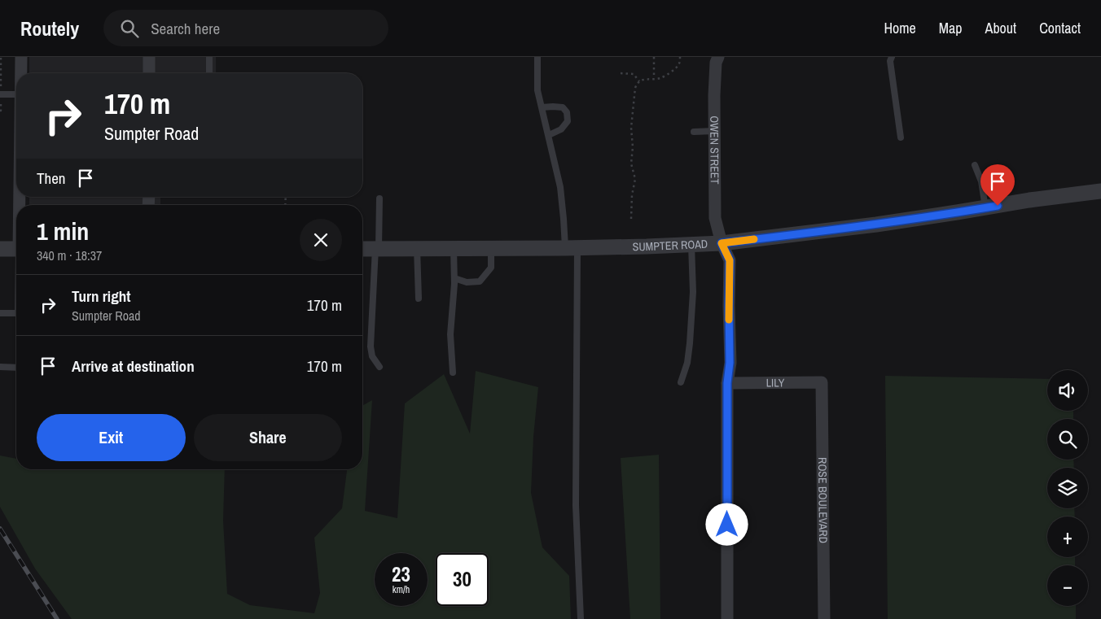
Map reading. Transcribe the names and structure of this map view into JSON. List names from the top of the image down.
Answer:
{
  "streets": {
    "street": [
      "OWEN STREET",
      "SUMPTER ROAD",
      "LILY",
      "ROSE BOULEVARD"
    ]
  },
  "crossings": [
    ["OWEN STREET", "SUMPTER ROAD"],
    ["OWEN STREET", "LILY"],
    ["LILY", "ROSE BOULEVARD"]
  ],
  "page": {
    "header": "Routely",
    "search": "Search here",
    "nav": [
      "Home",
      "Map",
      "About",
      "Contact"
    ],
    "turn": ["170 m", "Sumpter Road"],
    "then": "Then",
    "heading": ["1 min", "340 m · 18:37"],
    "list": [
      {
        "name": "Turn right",
        "note": "Sumpter Road",
        "value": "170 m"
      },
      {
        "name": "Arrive at destination",
        "value": "170 m"
      }
    ],
    "map_buttons": ["+", "−"],
    "buttons": ["Exit", "Share"],
    "speed": "23 km/h",
    "limit": "30"
  }
}
